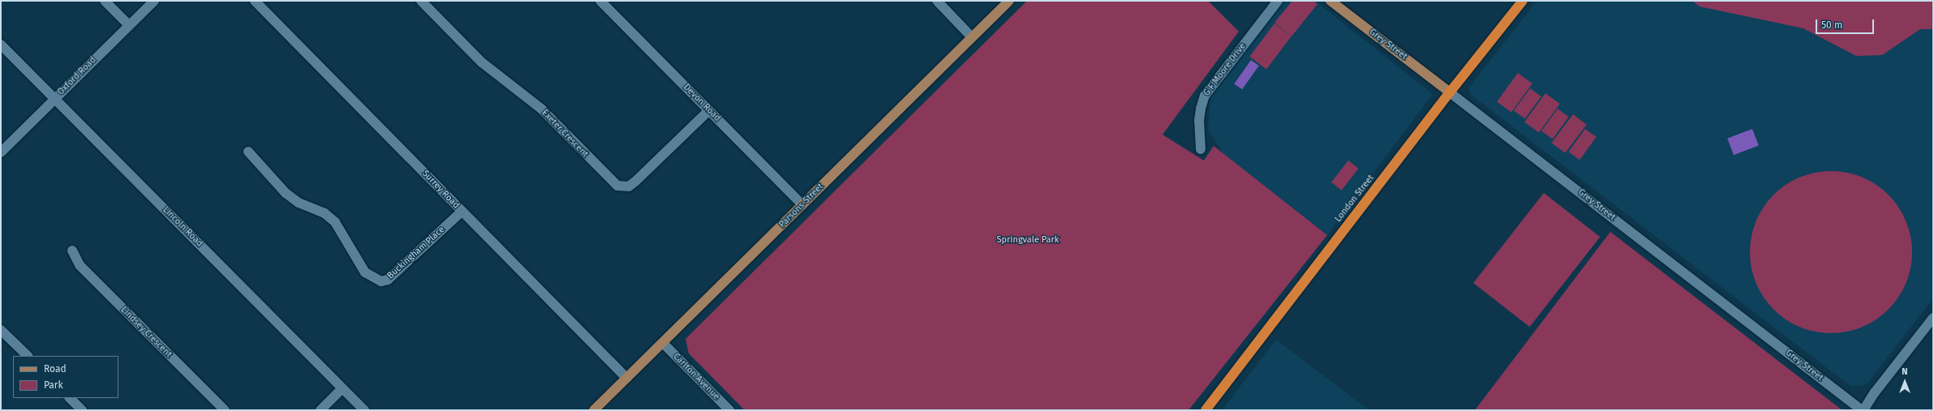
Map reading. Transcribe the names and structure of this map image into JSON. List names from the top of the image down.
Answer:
{
  "streets": {
    "highway": ["London Street"],
    "main road": ["Grey Street", "Parsons Street"],
    "street": [
      "G F Moore Drive",
      "Oxford Road",
      "Devon Road",
      "Exeter Crescent",
      "Surrey Road",
      "Lincoln Road",
      "Buckingham Place",
      "Lindsey Crescent",
      "Carlton Avenue"
    ]
  },
  "crossings": [
    ["Grey Street", "London Street"],
    ["Oxford Road", "Lincoln Road"],
    ["Devon Road", "Exeter Crescent"],
    ["Devon Road", "Parsons Street"],
    ["Surrey Road", "Parsons Street"],
    ["Surrey Road", "Buckingham Place"],
    ["Parsons Street", "Carlton Avenue"]
  ],
  "parks": ["Springvale Park"],
  "legend": ["Road", "Park"],
  "scale_bar": "50 m",
  "north": "top"
}
